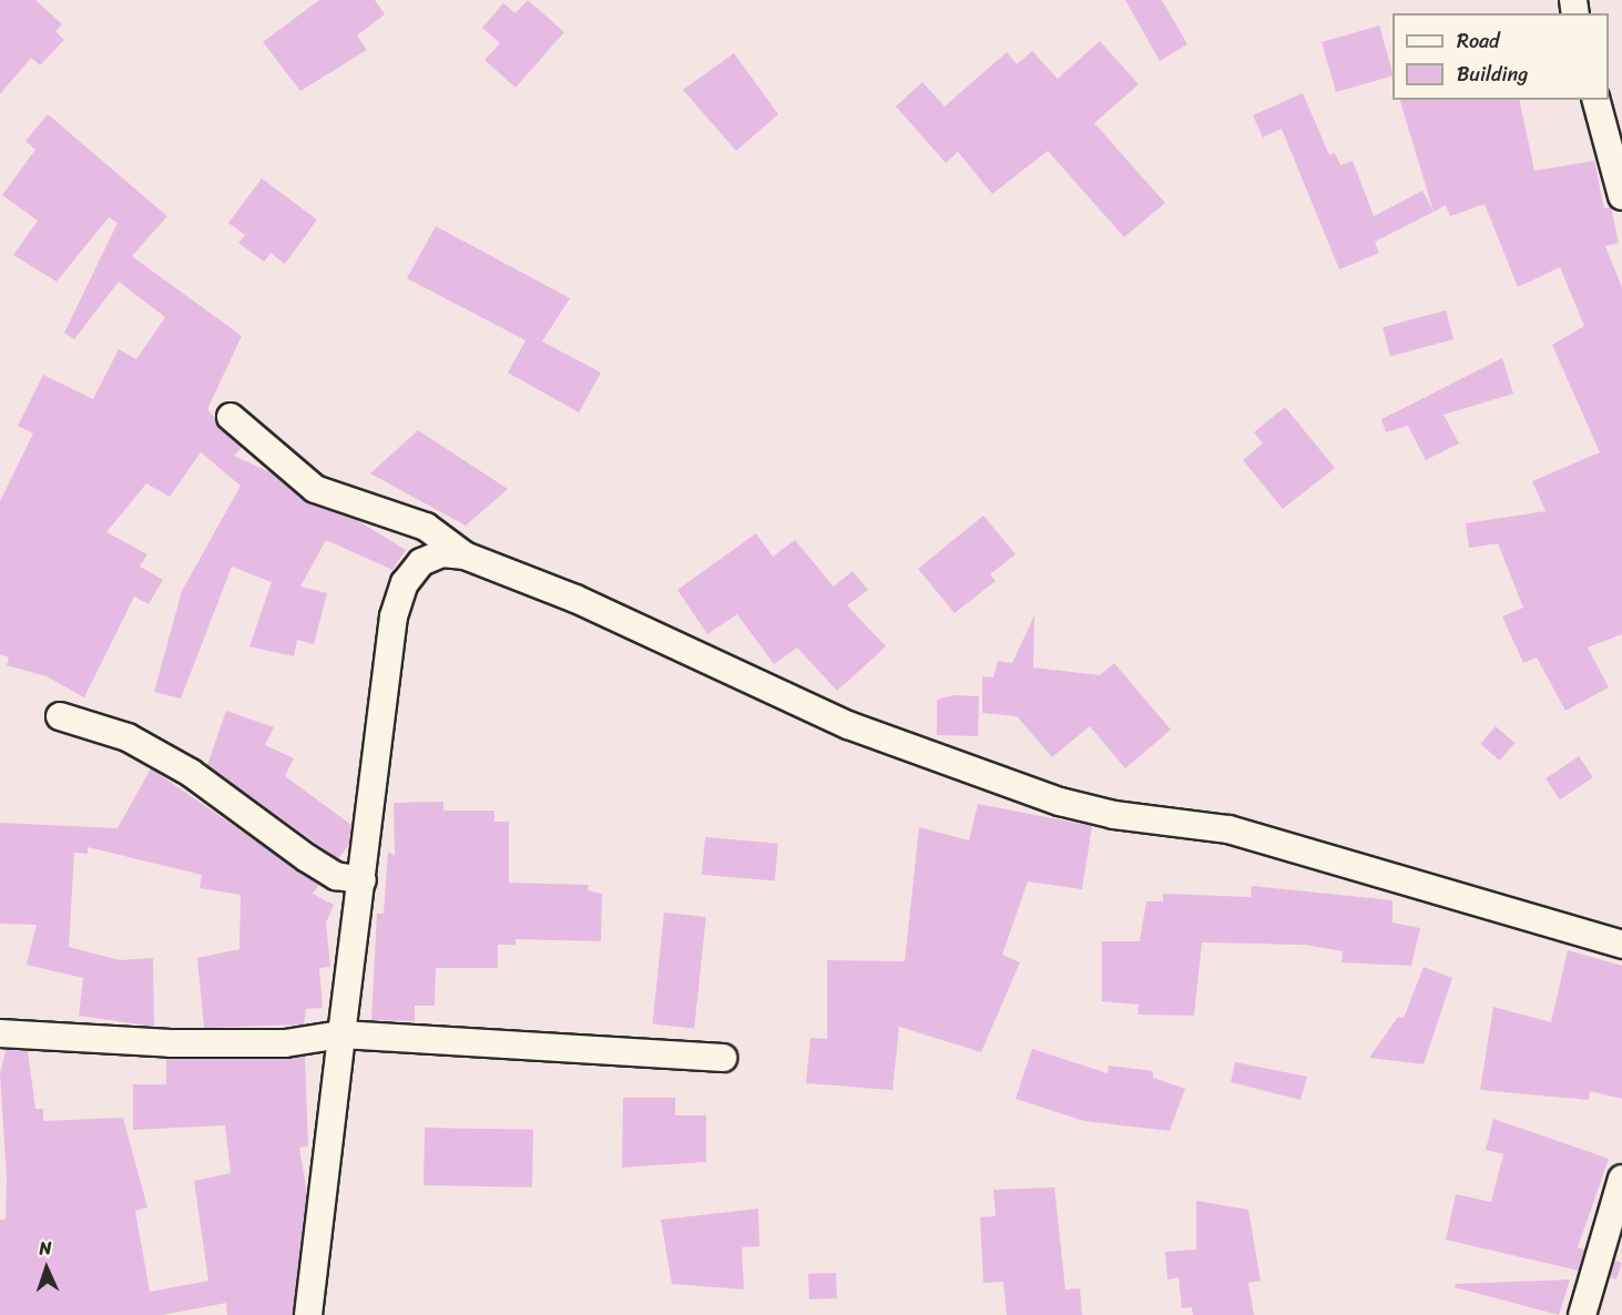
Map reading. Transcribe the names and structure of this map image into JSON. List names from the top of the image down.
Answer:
{
  "legend": ["Road", "Building"],
  "north": "top"
}
